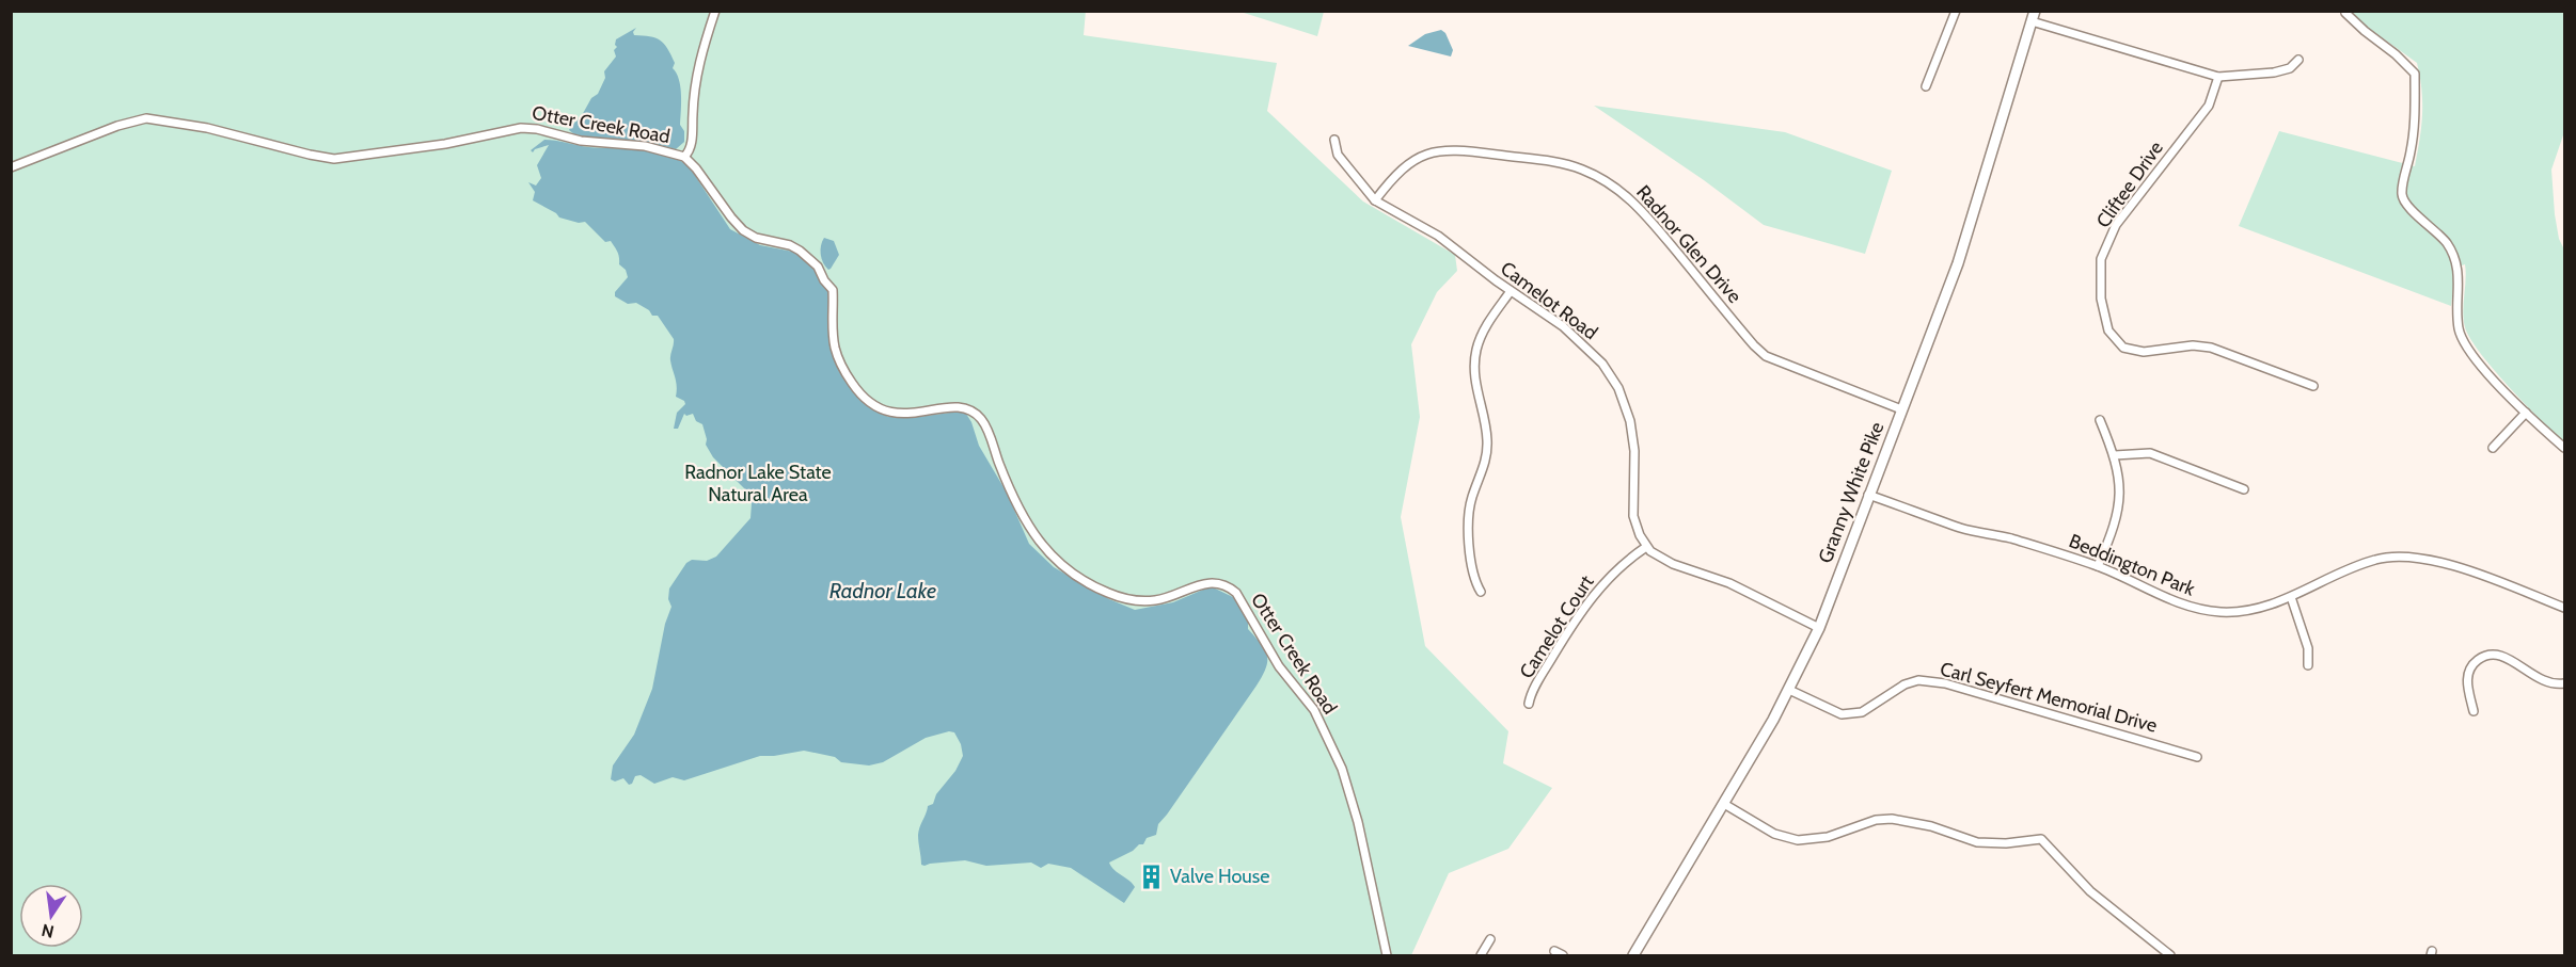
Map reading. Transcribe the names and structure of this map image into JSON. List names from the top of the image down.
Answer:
{
  "streets": {
    "main road": ["Granny White Pike"],
    "street": [
      "Otter Creek Road",
      "Cliftee Drive",
      "Radnor Glen Drive",
      "Camelot Road",
      "Beddington Park",
      "Camelot Court",
      "Carl Seyfert Memorial Drive"
    ]
  },
  "crossings": [
    ["Radnor Glen Drive", "Camelot Road"],
    ["Radnor Glen Drive", "Granny White Pike"],
    ["Camelot Road", "Camelot Court"],
    ["Granny White Pike", "Beddington Park"],
    ["Granny White Pike", "Carl Seyfert Memorial Drive"]
  ],
  "water": ["Radnor Lake"],
  "parks": ["Radnor Lake State Natural Area"],
  "places": {
    "building": ["Valve House"]
  },
  "north": "bottom"
}
